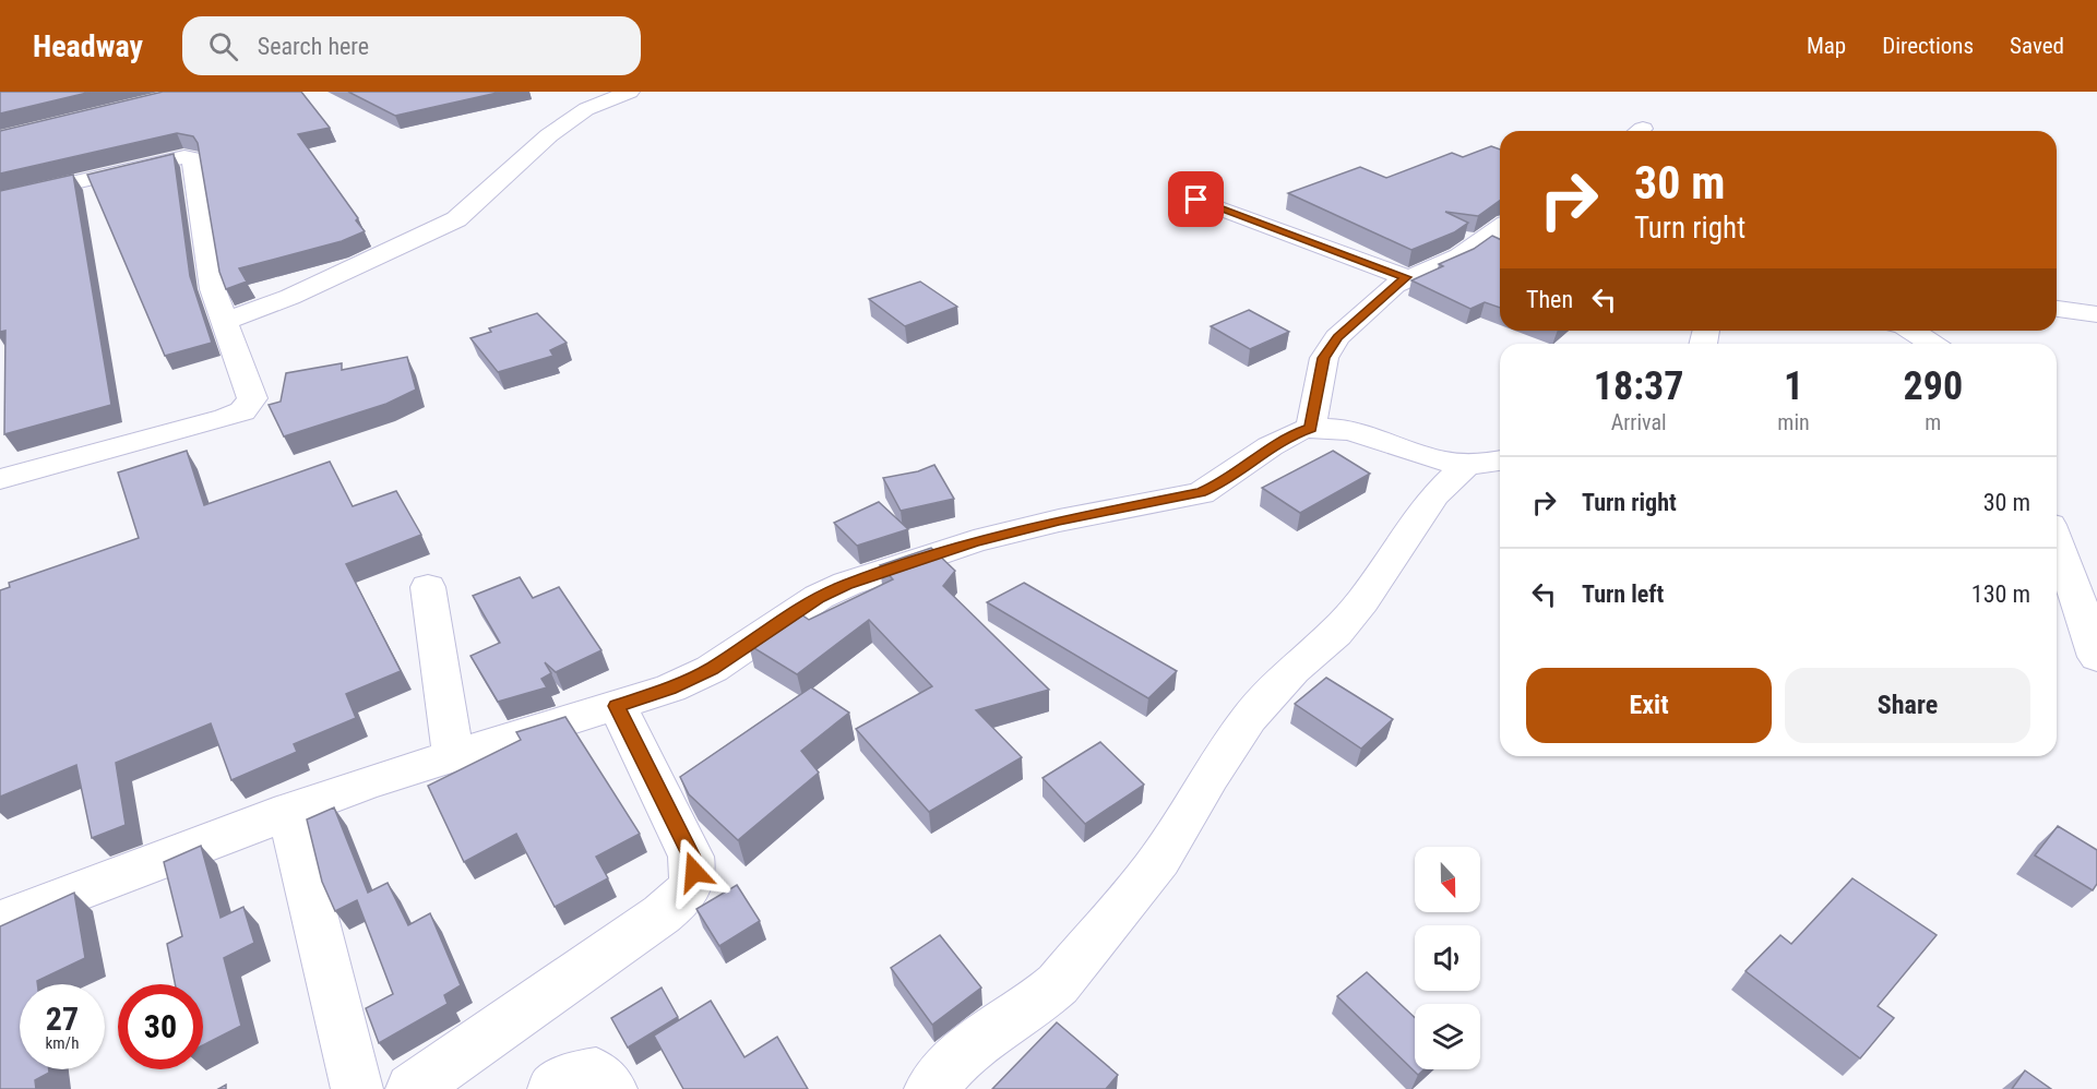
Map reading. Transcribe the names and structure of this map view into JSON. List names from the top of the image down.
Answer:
{
  "north": "bottom",
  "page": {
    "header": "Headway",
    "search": "Search here",
    "nav": ["Map", "Directions", "Saved"],
    "turn": ["30 m", "Turn right"],
    "then": "Then",
    "eta": [
      "18:37",
      "Arrival",
      "1",
      "min",
      "290",
      "m"
    ],
    "list": [
      {
        "name": "Turn right",
        "value": "30 m"
      },
      {
        "name": "Turn left",
        "value": "130 m"
      }
    ],
    "buttons": ["Exit", "Share"],
    "speed": "27 km/h",
    "limit": "30"
  }
}
